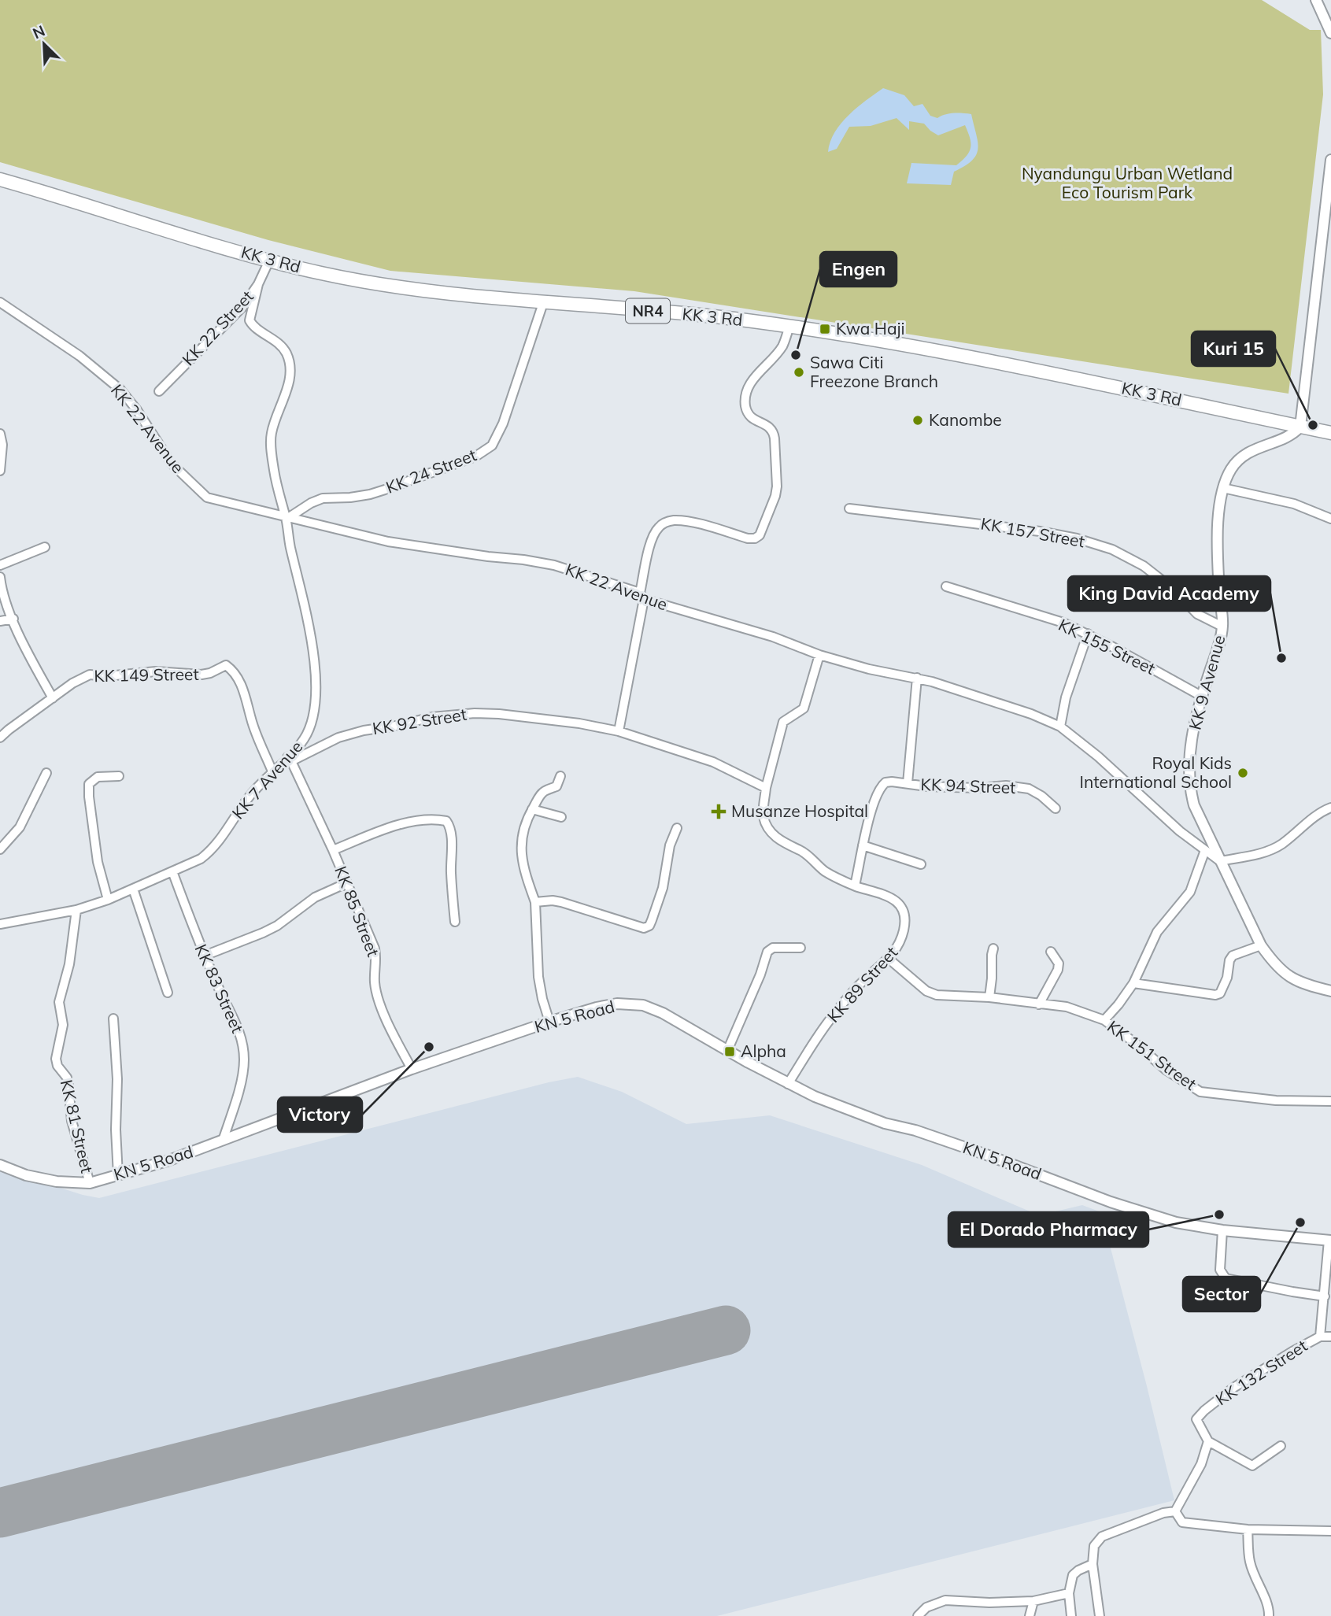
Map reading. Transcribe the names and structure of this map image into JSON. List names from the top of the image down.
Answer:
{
  "streets": {
    "highway": ["KK 3 Rd", "NR4"],
    "main road": ["KK 9 Avenue", "KN 5 Road"],
    "street": [
      "KK 22 Street",
      "KK 22 Avenue",
      "KK 24 Street",
      "KK 157 Street",
      "KK 155 Street",
      "KK 149 Street",
      "KK 92 Street",
      "KK 7 Avenue",
      "KK 94 Street",
      "KK 85 Street",
      "KK 89 Street",
      "KK 83 Street",
      "KK 151 Street",
      "KK 81 Street",
      "KK 132 Street"
    ]
  },
  "crossings": [
    ["KK 3 Rd", "KK 22 Street"],
    ["KK 3 Rd", "KK 24 Street"],
    ["KK 3 Rd", "KK 9 Avenue"],
    ["KK 22 Street", "KK 7 Avenue"],
    ["KK 22 Avenue", "KK 24 Street"],
    ["KK 22 Avenue", "KK 9 Avenue"],
    ["KK 22 Avenue", "KK 7 Avenue"],
    ["KK 22 Avenue", "KK 94 Street"],
    ["KK 24 Street", "KK 7 Avenue"],
    ["KK 157 Street", "KK 9 Avenue"],
    ["KK 155 Street", "KK 9 Avenue"],
    ["KK 149 Street", "KK 7 Avenue"],
    ["KK 92 Street", "KK 7 Avenue"],
    ["KK 92 Street", "KK 85 Street"],
    ["KK 92 Street", "KK 89 Street"],
    ["KK 7 Avenue", "KK 85 Street"],
    ["KK 7 Avenue", "KK 83 Street"],
    ["KK 7 Avenue", "KK 81 Street"],
    ["KK 94 Street", "KK 89 Street"],
    ["KK 85 Street", "KN 5 Road"],
    ["KK 89 Street", "KN 5 Road"],
    ["KK 89 Street", "KK 151 Street"],
    ["KK 83 Street", "KN 5 Road"],
    ["KN 5 Road", "KK 81 Street"]
  ],
  "parks": ["Nyandungu Urban Wetland Eco Tourism Park"],
  "places": {
    "transit": ["Kwa Haji", "Alpha"],
    "other": [
      "Engen",
      "Sawa Citi Freezone Branch",
      "Kanombe",
      "Kuri 15",
      "King David Academy",
      "Royal Kids International School",
      "Victory",
      "El Dorado Pharmacy",
      "Sector"
    ],
    "health": ["Musanze Hospital"]
  },
  "north": "top left"
}
